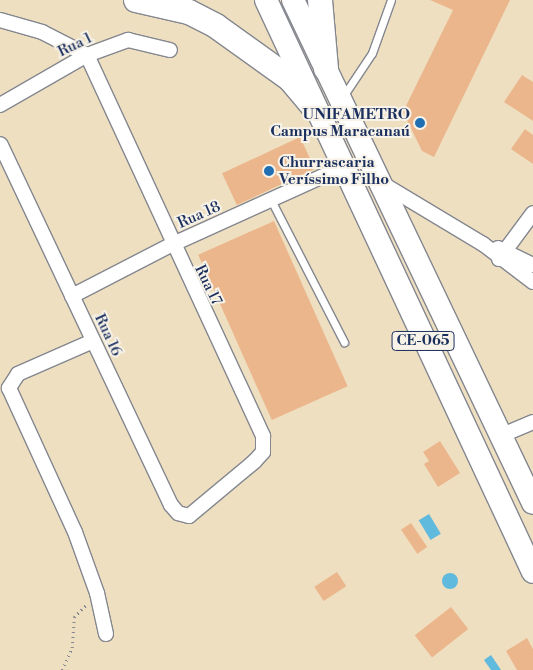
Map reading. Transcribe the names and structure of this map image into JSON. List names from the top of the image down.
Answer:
{
  "streets": {
    "main road": ["CE-065"],
    "street": [
      "Rua 1",
      "Rua 18",
      "Rua 17",
      "Rua 16"
    ]
  },
  "crossings": [
    ["Rua 1", "Rua 17"],
    ["Rua 18", "Rua 17"],
    ["Rua 18", "Rua 16"],
    ["Rua 18", "CE-065"],
    ["Rua 17", "Rua 16"]
  ],
  "places": ["UNIFAMETRO Campus Maracanaú", "Churrascaria Veríssimo Filho"]
}
